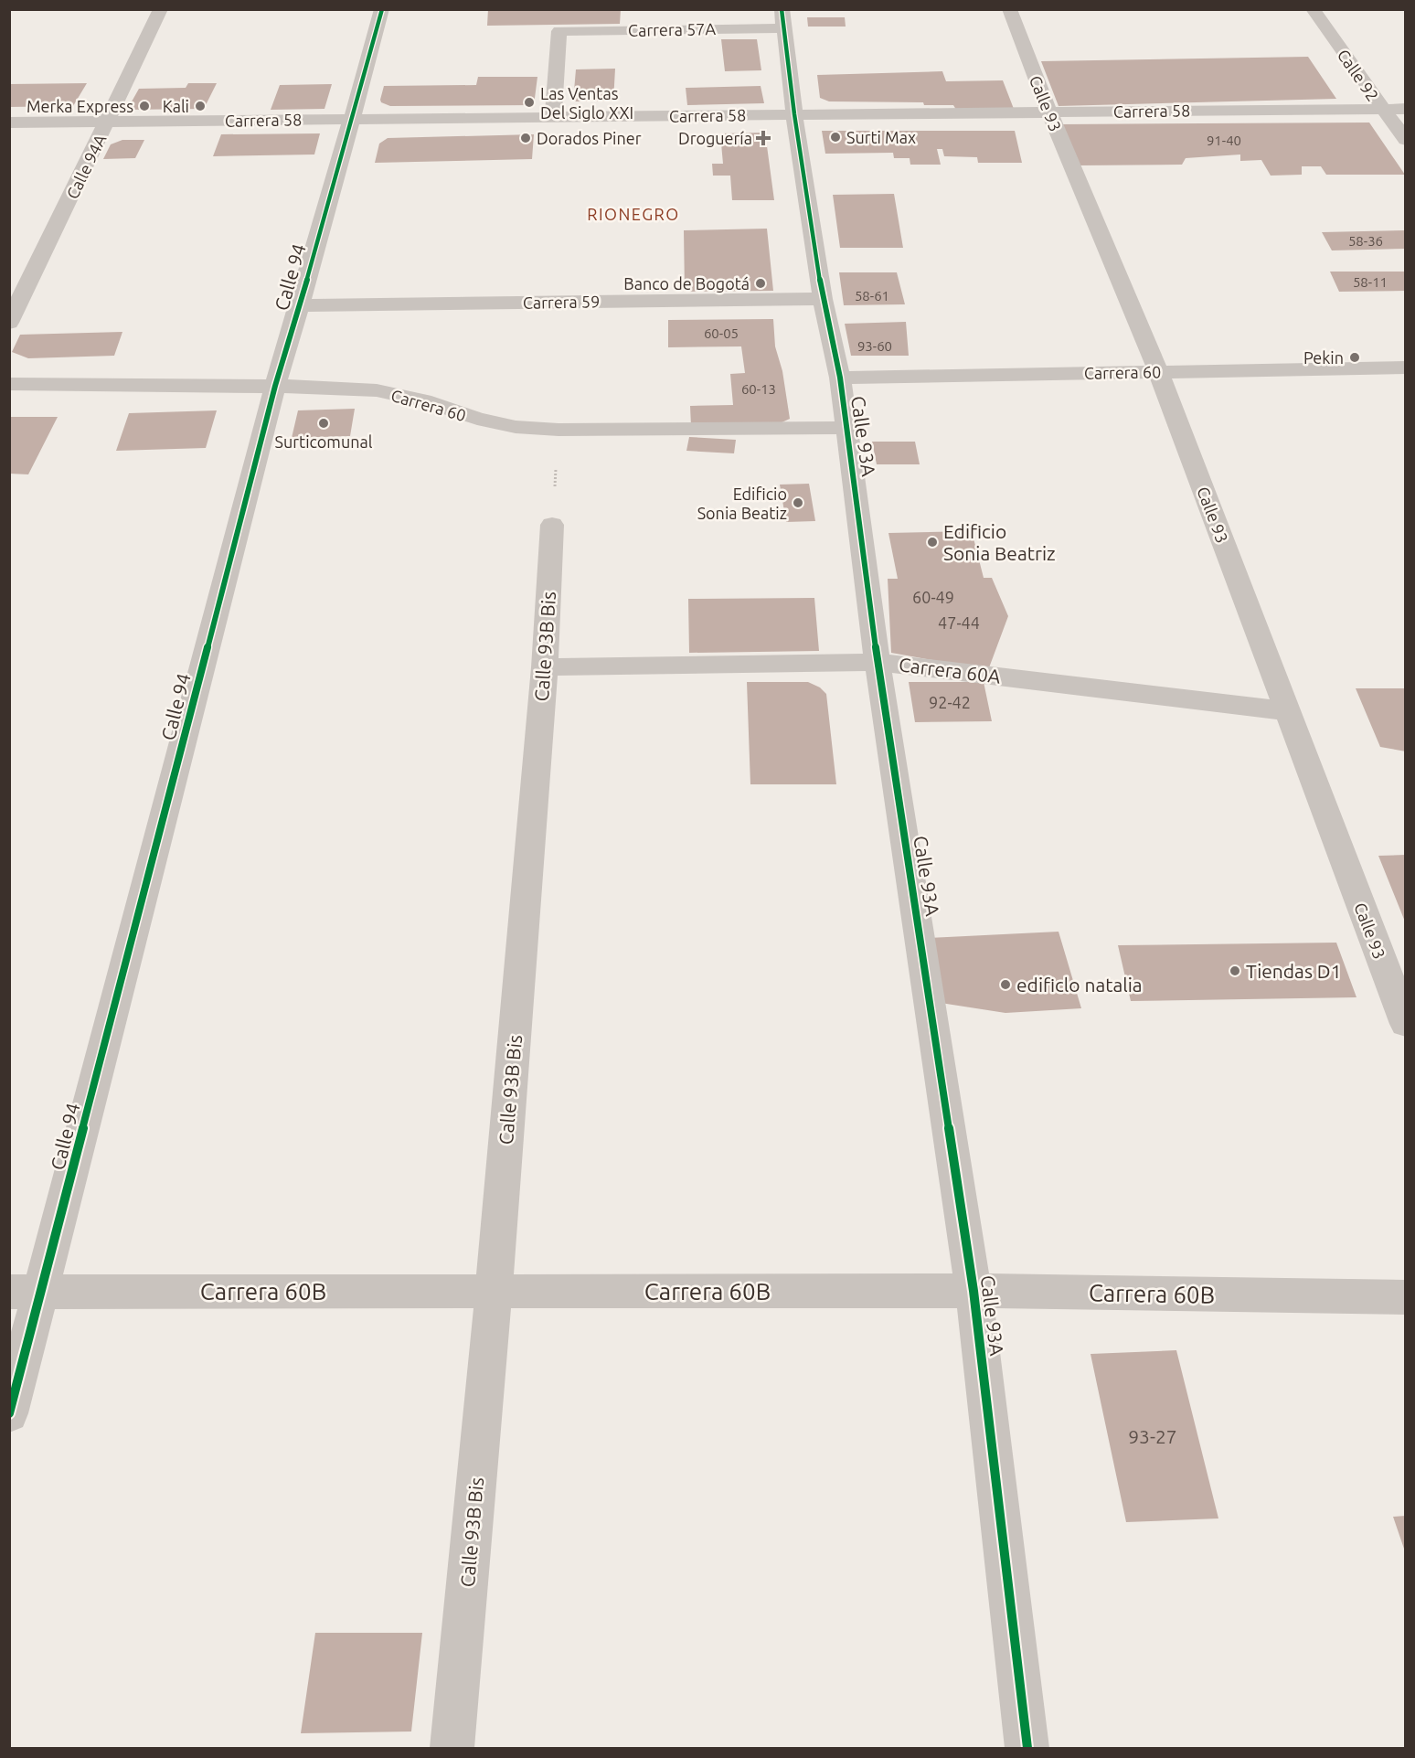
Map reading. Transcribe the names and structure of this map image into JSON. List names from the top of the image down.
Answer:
{
  "streets": {
    "street": [
      "Carrera 57A",
      "Calle 92",
      "Calle 93",
      "Carrera 58",
      "Calle 94A",
      "Calle 94",
      "Carrera 59",
      "Carrera 60",
      "Calle 93A",
      "Calle 93B Bis",
      "Carrera 60A",
      "Carrera 60B"
    ]
  },
  "crossings": [
    ["Carrera 57A", "Carrera 58"],
    ["Carrera 57A", "Calle 93A"],
    ["Calle 92", "Carrera 58"],
    ["Calle 93", "Carrera 58"],
    ["Calle 93", "Carrera 60"],
    ["Calle 93", "Carrera 60A"],
    ["Carrera 58", "Calle 94A"],
    ["Carrera 58", "Calle 94"],
    ["Carrera 58", "Calle 93A"],
    ["Calle 94", "Carrera 59"],
    ["Calle 94", "Carrera 60"],
    ["Calle 94", "Carrera 60B"],
    ["Carrera 59", "Calle 93A"],
    ["Carrera 60", "Calle 93A"],
    ["Calle 93A", "Carrera 60A"],
    ["Calle 93A", "Carrera 60B"],
    ["Calle 93B Bis", "Carrera 60A"],
    ["Calle 93B Bis", "Carrera 60B"]
  ],
  "districts": ["RIONEGRO"],
  "places": {
    "other": [
      "Las Ventas Del Siglo XXI",
      "Merka Express",
      "Kali",
      "Surti Max",
      "Dorados Piner",
      "Banco de Bogotá",
      "Pekin",
      "Surticomunal",
      "Edificio Sonia Beatiz",
      "Edificio Sonia Beatriz",
      "Tiendas D1",
      "edificlo natalia"
    ],
    "health": ["Droguería"]
  },
  "house_numbers": [
    "91-40",
    "58-36",
    "58-11",
    "58-61",
    "60-05",
    "93-60",
    "60-13",
    "60-49",
    "47-44",
    "92-42",
    "93-27"
  ]
}
